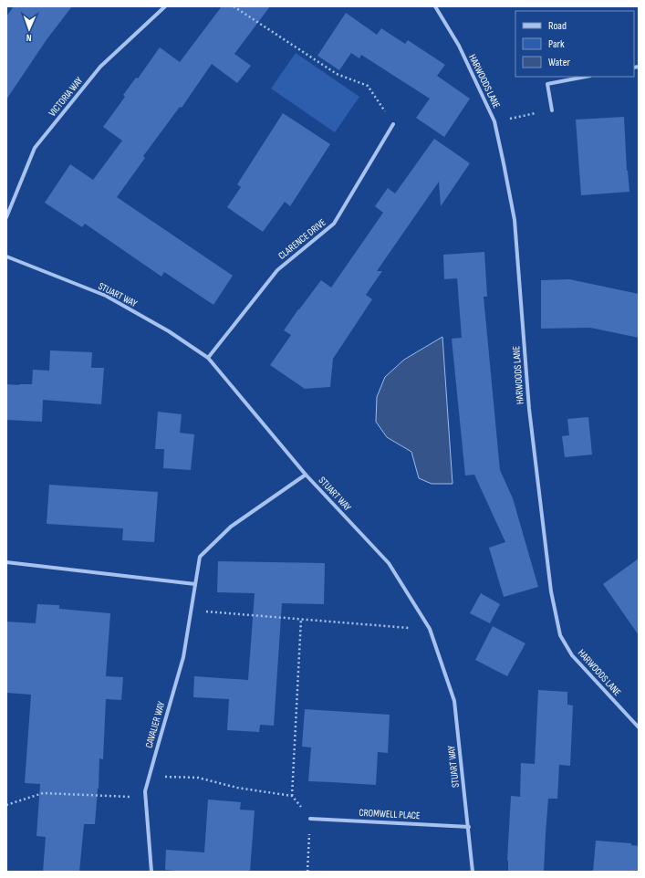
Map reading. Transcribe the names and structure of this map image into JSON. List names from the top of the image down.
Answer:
{
  "streets": {
    "street": [
      "HARWOODS LANE",
      "VICTORIA WAY",
      "CLARENCE DRIVE",
      "STUART WAY",
      "CAVALIER WAY",
      "CROMWELL PLACE"
    ]
  },
  "crossings": [
    ["CLARENCE DRIVE", "STUART WAY"],
    ["STUART WAY", "CAVALIER WAY"],
    ["STUART WAY", "CROMWELL PLACE"]
  ],
  "legend": ["Road", "Park", "Water"],
  "north": "bottom"
}
